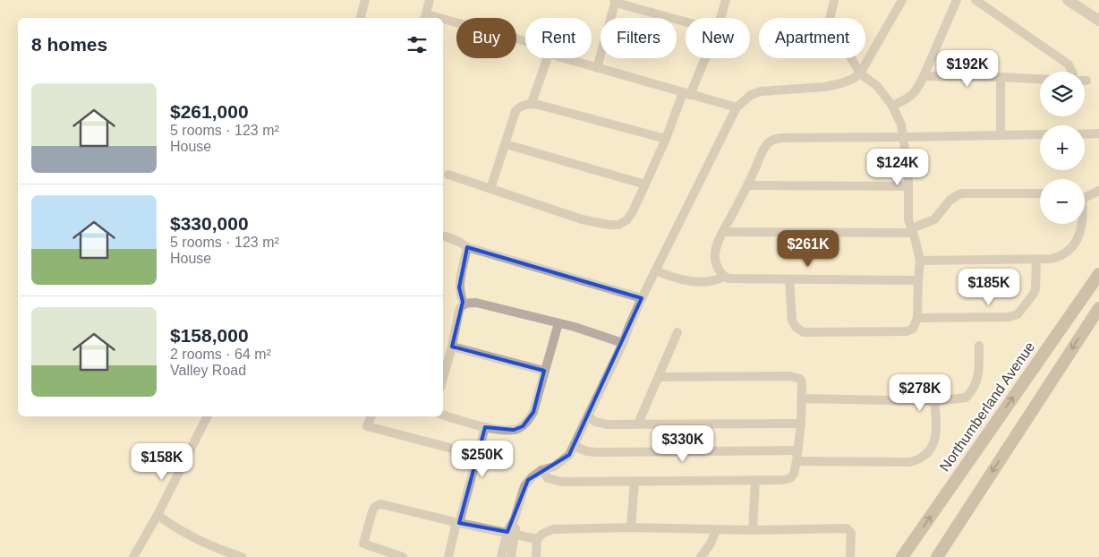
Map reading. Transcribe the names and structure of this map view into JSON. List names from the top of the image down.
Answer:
{
  "streets": {
    "main road": ["Northumberland Avenue"]
  },
  "page": {
    "chip": [
      "Buy",
      "Rent",
      "Filters",
      "New",
      "Apartment"
    ],
    "heading": "8 homes",
    "price": [
      "$192K",
      "$124K",
      "$261K",
      "$185K",
      "$278K",
      "$330K",
      "$250K",
      "$158K"
    ],
    "map_buttons": ["+", "−"],
    "list": [
      {
        "name": "$261,000",
        "note": "5 rooms · 123 m² · House"
      },
      {
        "name": "$330,000",
        "note": "5 rooms · 123 m² · House"
      },
      {
        "name": "$158,000",
        "note": "2 rooms · 64 m² · Valley Road"
      }
    ]
  }
}
